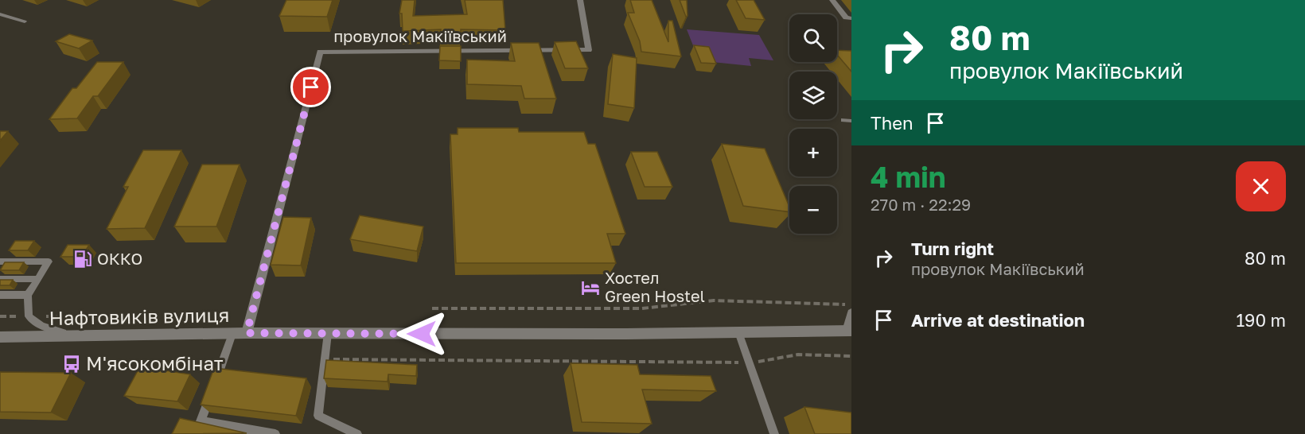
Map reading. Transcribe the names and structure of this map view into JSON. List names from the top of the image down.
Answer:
{
  "streets": {
    "street": ["провулок Макіївський", "Нафтовиків вулиця"]
  },
  "crossings": [
    ["провулок Макіївський", "Нафтовиків вулиця"]
  ],
  "places": {
    "fuel station": ["ОККО"],
    "hotel": ["Хостел Green Hostel"],
    "bus stop": ["М'ясокомбінат"]
  },
  "page": {
    "turn": ["80 m", "провулок Макіївський"],
    "map_buttons": ["+", "−"],
    "then": "Then",
    "heading": ["4 min", "270 m · 22:29"],
    "list": [
      {
        "name": "Turn right",
        "note": "провулок Макіївський",
        "value": "80 m"
      },
      {
        "name": "Arrive at destination",
        "value": "190 m"
      }
    ]
  }
}
